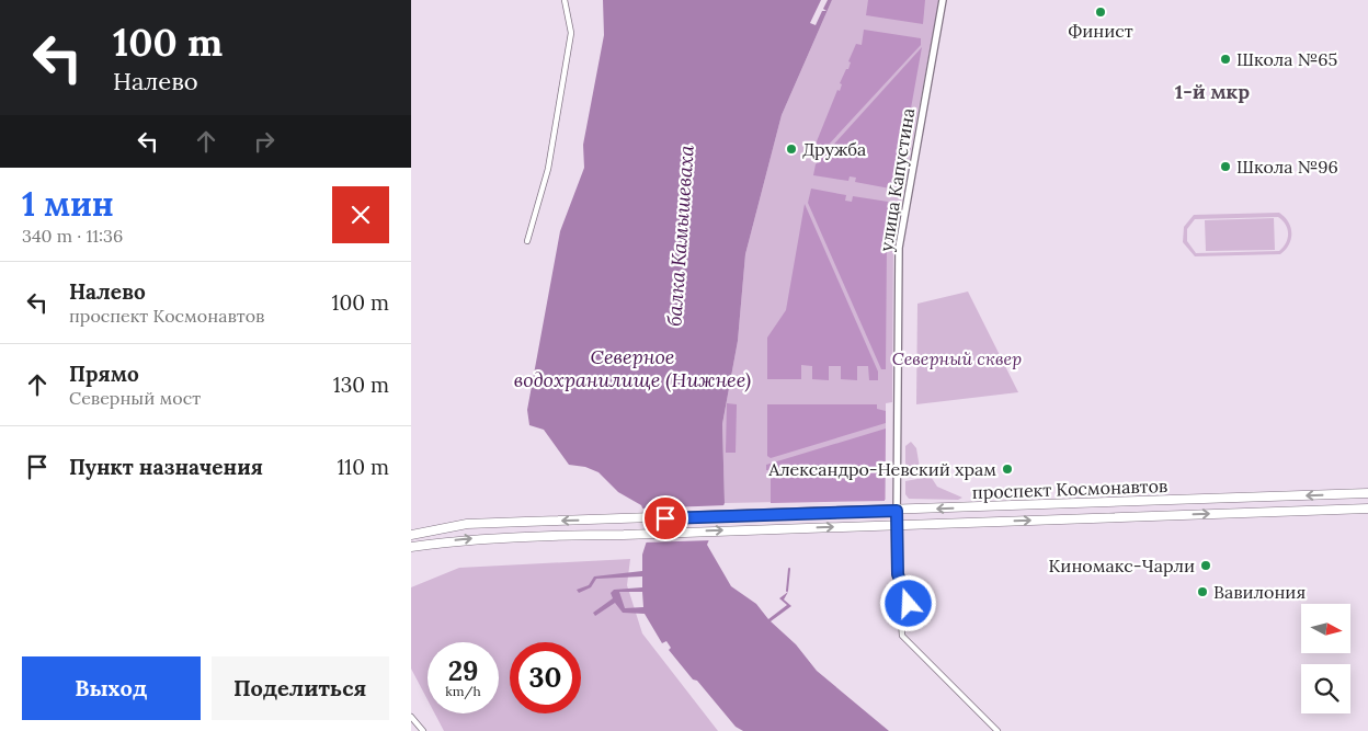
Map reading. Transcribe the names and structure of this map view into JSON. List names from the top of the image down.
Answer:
{
  "streets": {
    "main road": ["проспект Космонавтов"],
    "street": ["улица Капустина"]
  },
  "crossings": [
    ["улица Капустина", "проспект Космонавтов"]
  ],
  "districts": ["1-й мкр"],
  "water": ["балка Камышеваха", "Северное водохранилище (Нижнее)"],
  "parks": ["Северный сквер"],
  "places": [
    "Финист",
    "Школа №65",
    "Дружба",
    "Школа №96",
    "Александро-Невский храм",
    "Киномакс-Чарли",
    "Вавилония"
  ],
  "north": "right",
  "page": {
    "turn": ["100 m", "Налево"],
    "heading": ["1 мин", "340 m · 11:36"],
    "list": [
      {
        "name": "Налево",
        "note": "проспект Космонавтов",
        "value": "100 m"
      },
      {
        "name": "Прямо",
        "note": "Северный мост",
        "value": "130 m"
      },
      {
        "name": "Пункт назначения",
        "value": "110 m"
      }
    ],
    "speed": "29 km/h",
    "limit": "30",
    "buttons": ["Выход", "Поделиться"]
  }
}
